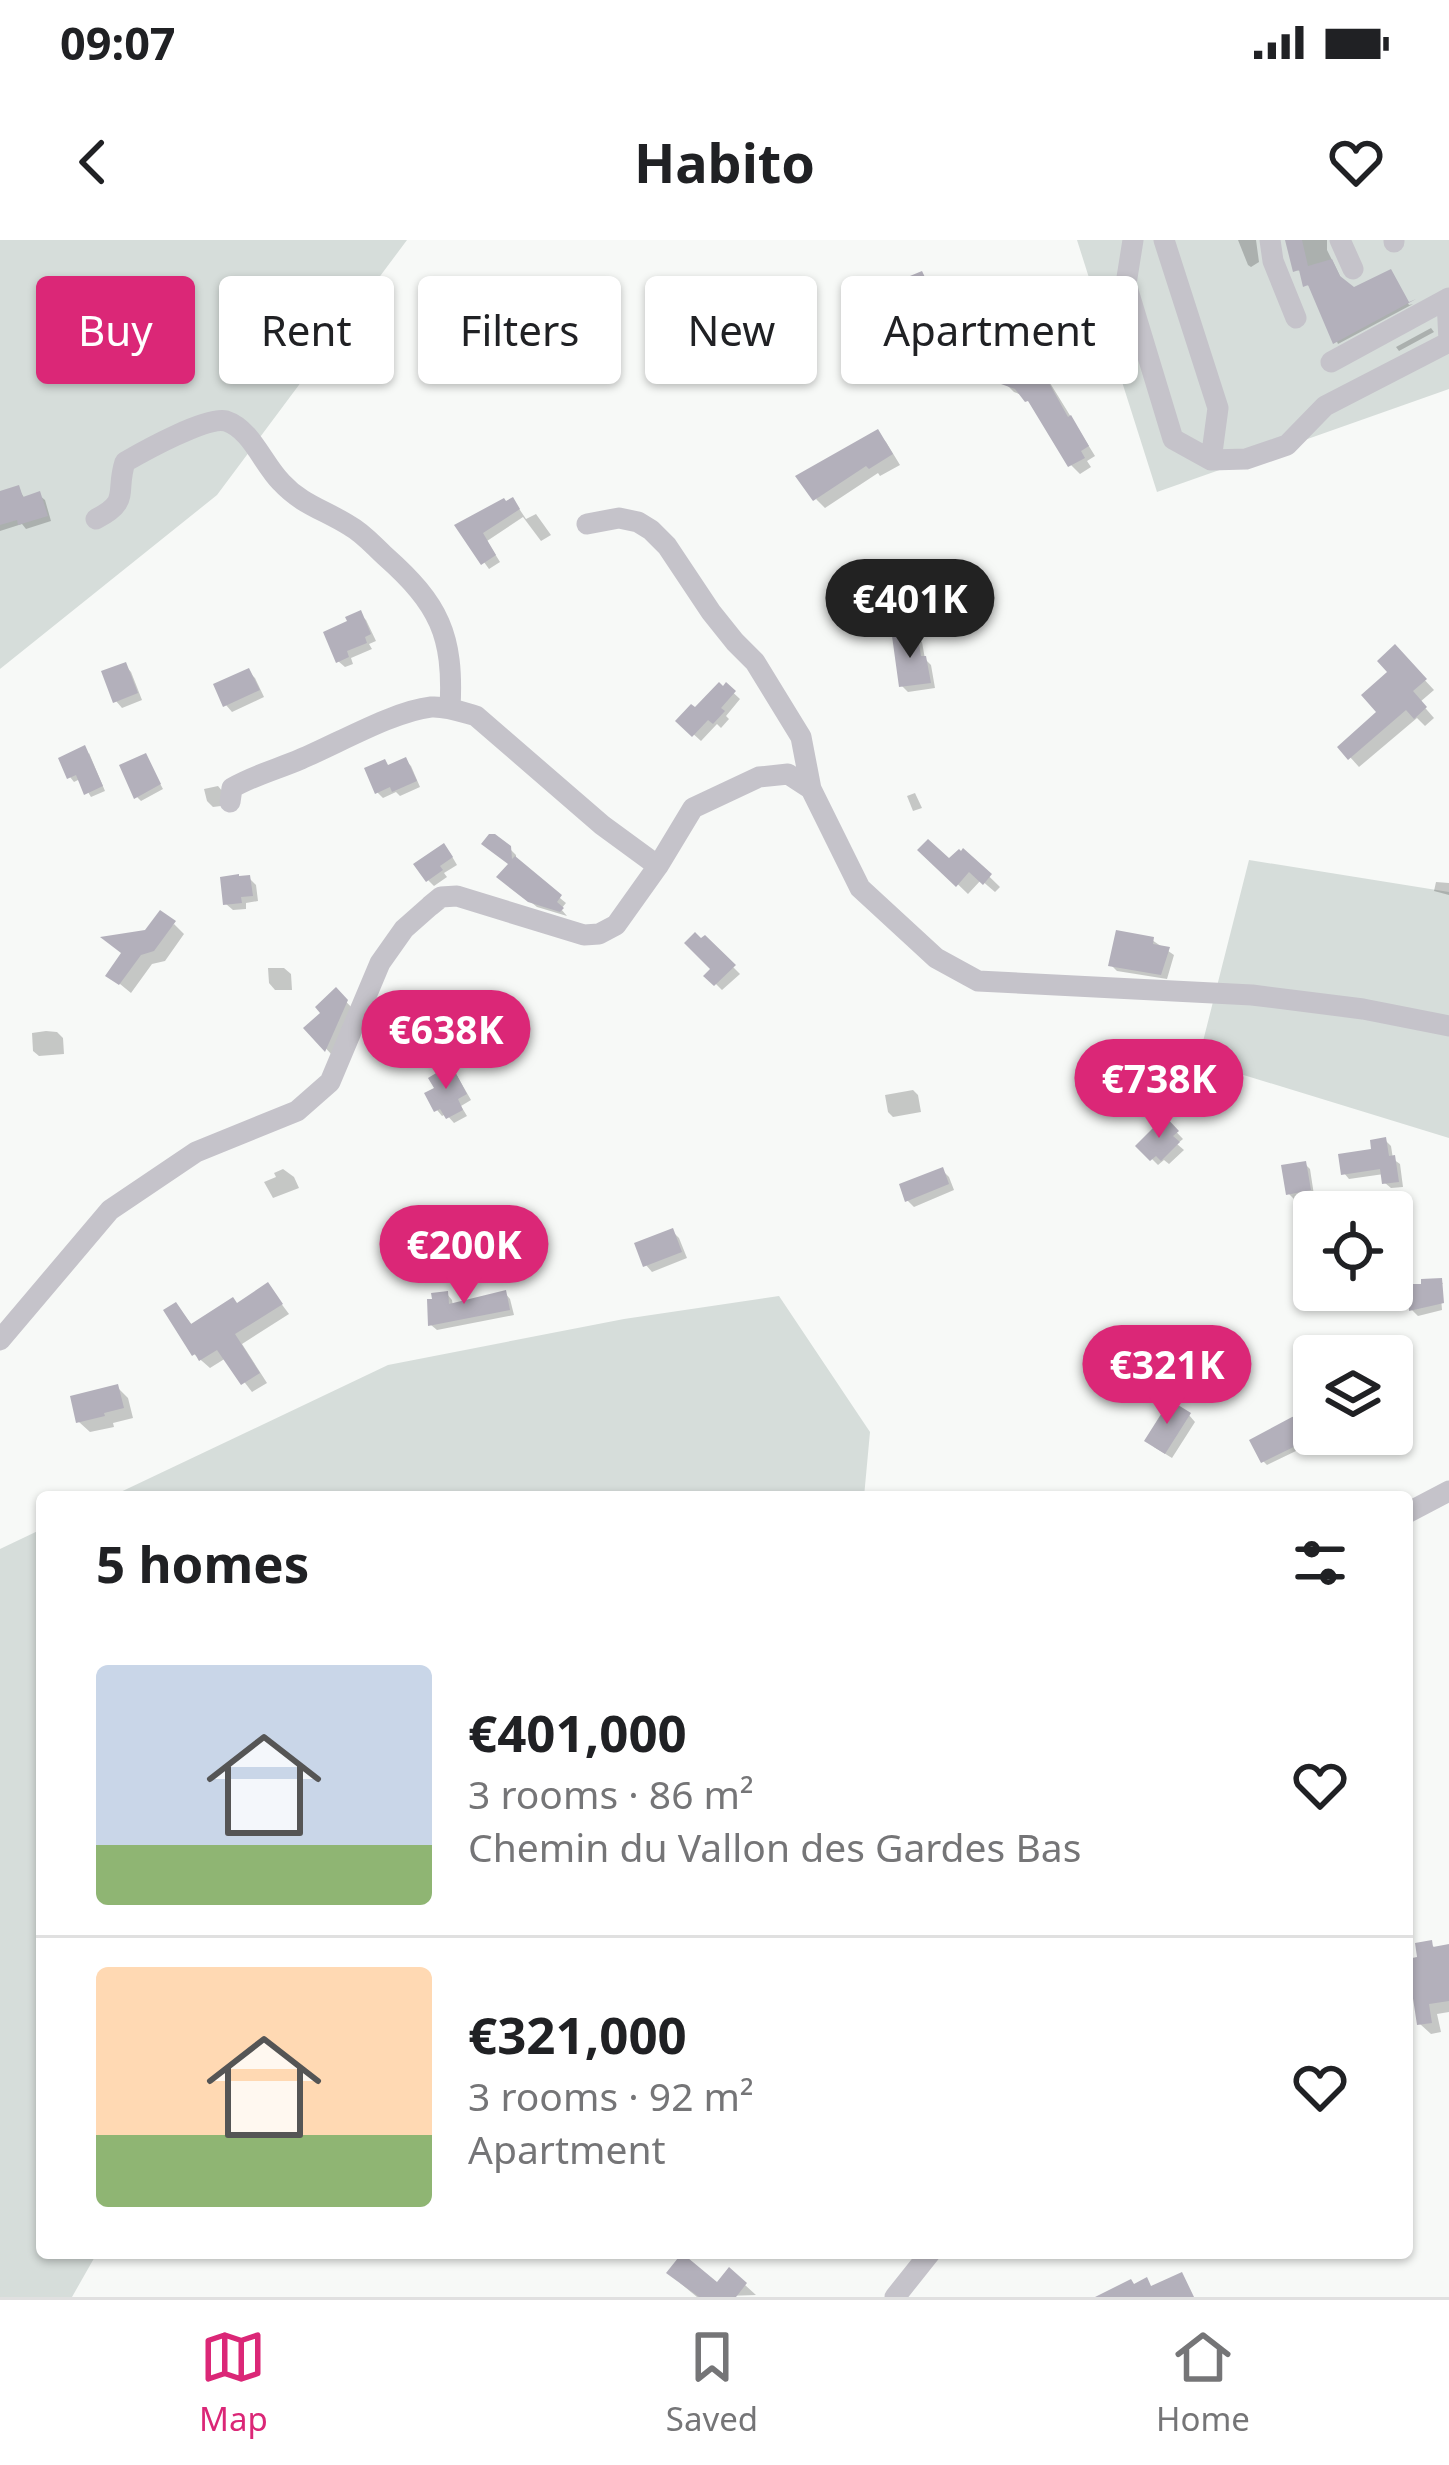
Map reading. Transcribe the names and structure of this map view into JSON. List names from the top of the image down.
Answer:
{
  "page": {
    "status": "09:07",
    "header": "Habito",
    "chip": [
      "Buy",
      "Rent",
      "Filters",
      "New",
      "Apartment"
    ],
    "price": [
      "€401K",
      "€638K",
      "€738K",
      "€200K",
      "€321K"
    ],
    "heading": "5 homes",
    "list": [
      {
        "name": "€401,000",
        "note": "3 rooms · 86 m² · Chemin du Vallon des Gardes Bas"
      },
      {
        "name": "€321,000",
        "note": "3 rooms · 92 m² · Apartment"
      }
    ],
    "tabs": ["Map", "Saved", "Home"]
  }
}
